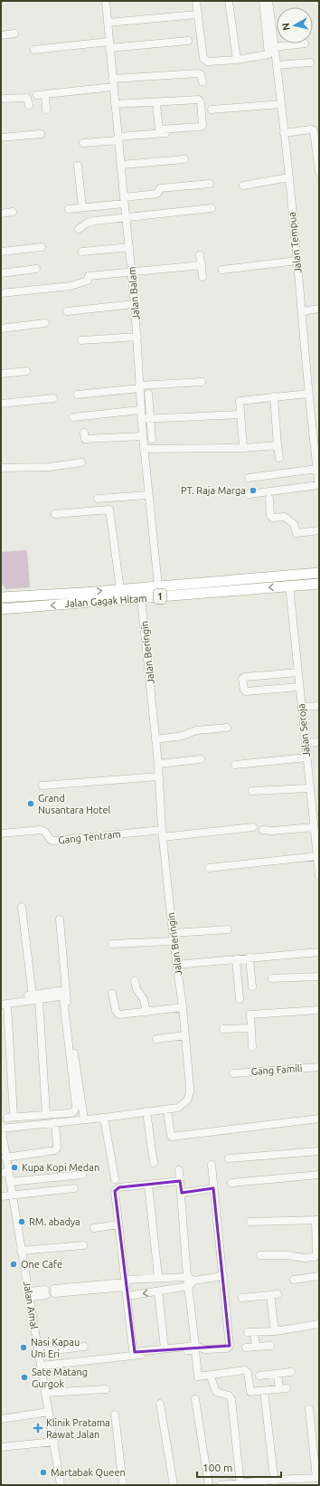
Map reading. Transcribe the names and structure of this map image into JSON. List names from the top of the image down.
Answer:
{
  "streets": {
    "highway": ["1", "Jalan Gagak Hitam"],
    "street": [
      "Jalan Tempua",
      "Jalan Balam",
      "Jalan Beringin",
      "Jalan Seroja",
      "Gang Tentram",
      "Gang Famili",
      "Jalan Amal"
    ]
  },
  "crossings": [
    ["Jalan Balam", "Jalan Gagak Hitam"],
    ["Jalan Gagak Hitam", "Jalan Beringin"],
    ["Jalan Gagak Hitam", "Jalan Seroja"],
    ["Jalan Beringin", "Gang Tentram"],
    ["Jalan Beringin", "Jalan Amal"]
  ],
  "places": {
    "other": [
      "PT. Raja Marga",
      "Grand Nusantara Hotel",
      "Kupa Kopi Medan",
      "RM. abadya",
      "One Cafe",
      "Nasi Kapau Uni Eri",
      "Sate Matang Gurgok",
      "Martabak Queen"
    ],
    "health": ["Klinik Pratama Rawat Jalan"]
  },
  "scale_bar": "100 m",
  "north": "left"
}
